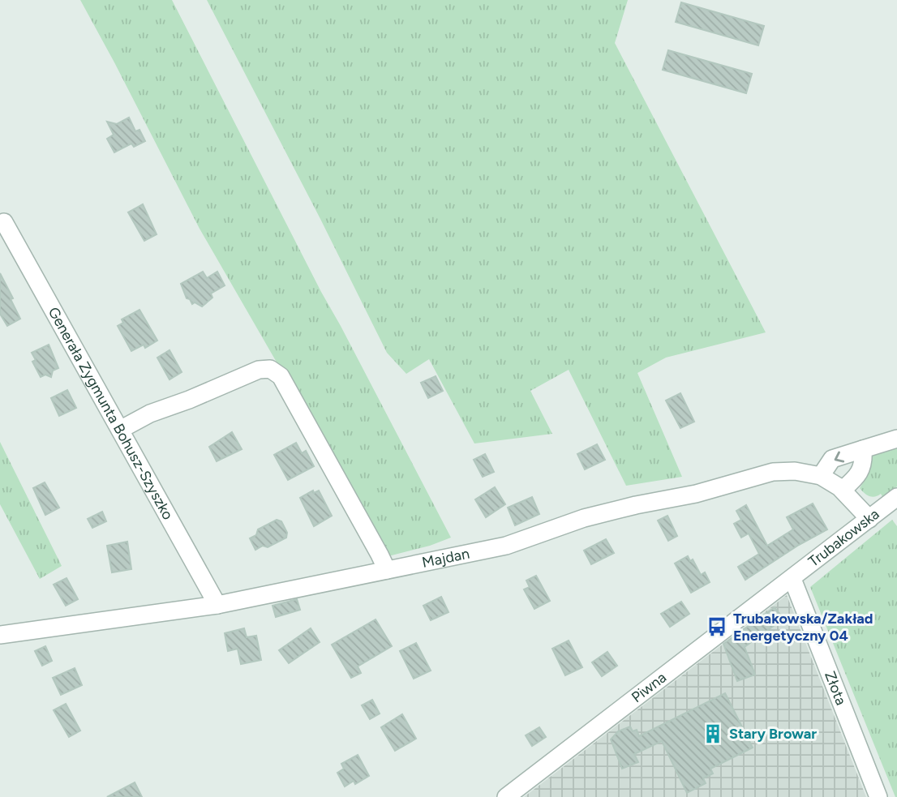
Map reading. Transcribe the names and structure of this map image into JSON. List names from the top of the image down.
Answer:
{
  "streets": {
    "street": [
      "Generała Zygmunta Bohusz-Szyszko",
      "Trubakowska",
      "Majdan",
      "Piwna",
      "Złota"
    ]
  },
  "crossings": [
    ["Generała Zygmunta Bohusz-Szyszko", "Majdan"],
    ["Trubakowska", "Majdan"],
    ["Trubakowska", "Piwna"],
    ["Trubakowska", "Złota"],
    ["Piwna", "Złota"]
  ],
  "places": {
    "bus stop": ["Trubakowska/Zakład Energetyczny 04"],
    "building": ["Stary Browar"]
  }
}
